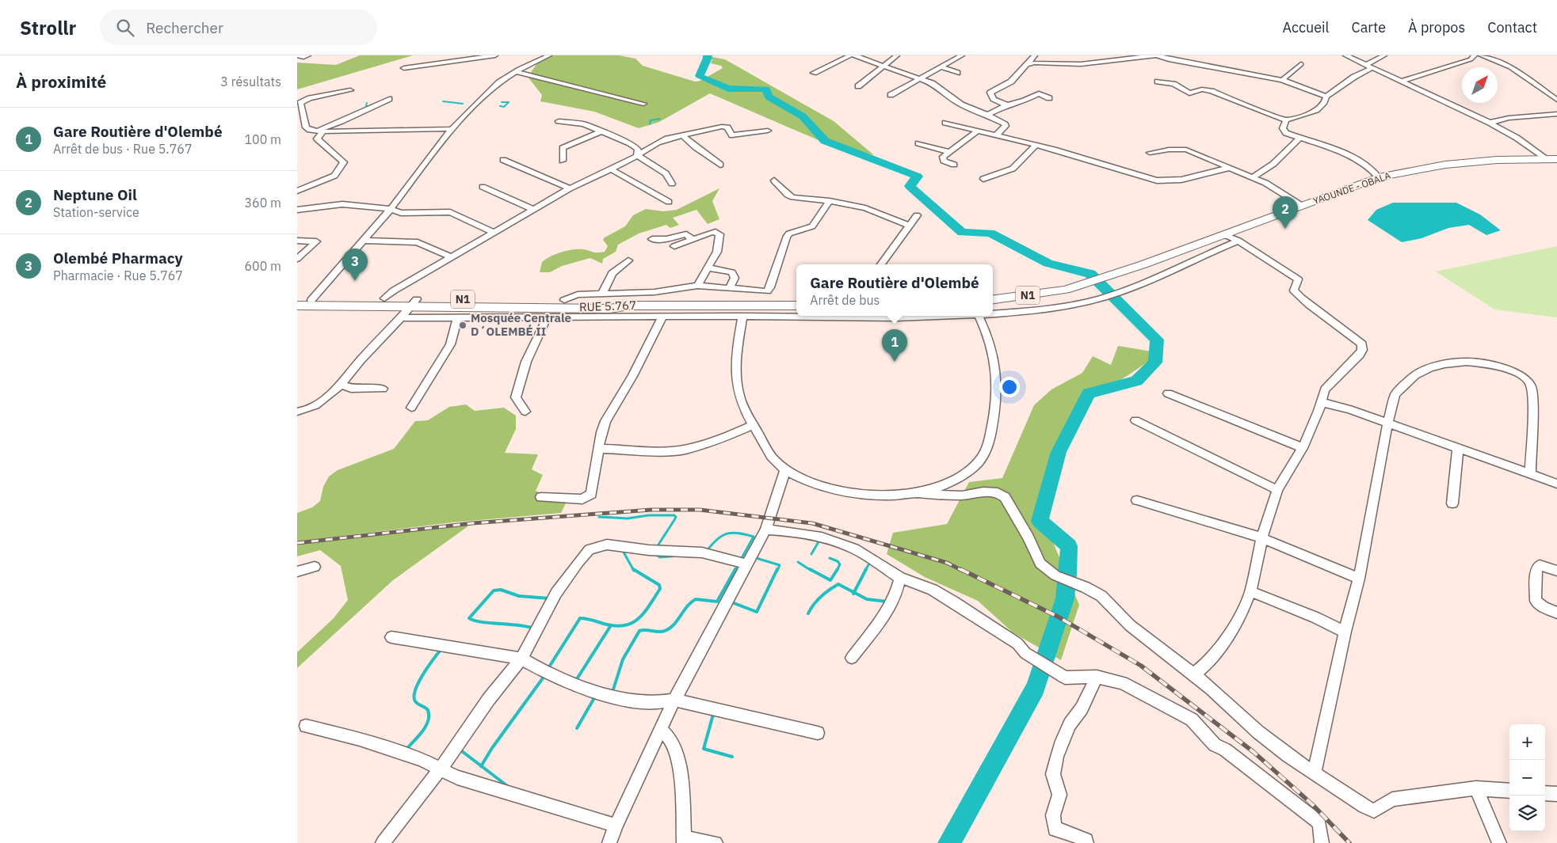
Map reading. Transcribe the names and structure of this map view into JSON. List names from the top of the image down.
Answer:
{
  "streets": {
    "highway": ["YAOUNDE - OBALA", "N1", "RUE 5.767"]
  },
  "crossings": [
    ["N1", "RUE 5.767"]
  ],
  "places": ["Mosquée Centrale D´OLEMBÉ II"],
  "north": "top right",
  "page": {
    "header": "Strollr",
    "search": "Rechercher",
    "nav": [
      "Accueil",
      "Carte",
      "À propos",
      "Contact"
    ],
    "heading": ["À proximité", "3 résultats"],
    "list": [
      {
        "mark": "1",
        "name": "Gare Routière d'Olembé",
        "note": "Arrêt de bus · Rue 5.767",
        "value": "100 m"
      },
      {
        "mark": "2",
        "name": "Neptune Oil",
        "note": "Station-service",
        "value": "360 m"
      },
      {
        "mark": "3",
        "name": "Olembé Pharmacy",
        "note": "Pharmacie · Rue 5.767",
        "value": "600 m"
      }
    ],
    "pins": ["2", "3", "1"],
    "popup": ["Gare Routière d'Olembé", "Arrêt de bus"],
    "map_buttons": ["+", "−"]
  }
}
